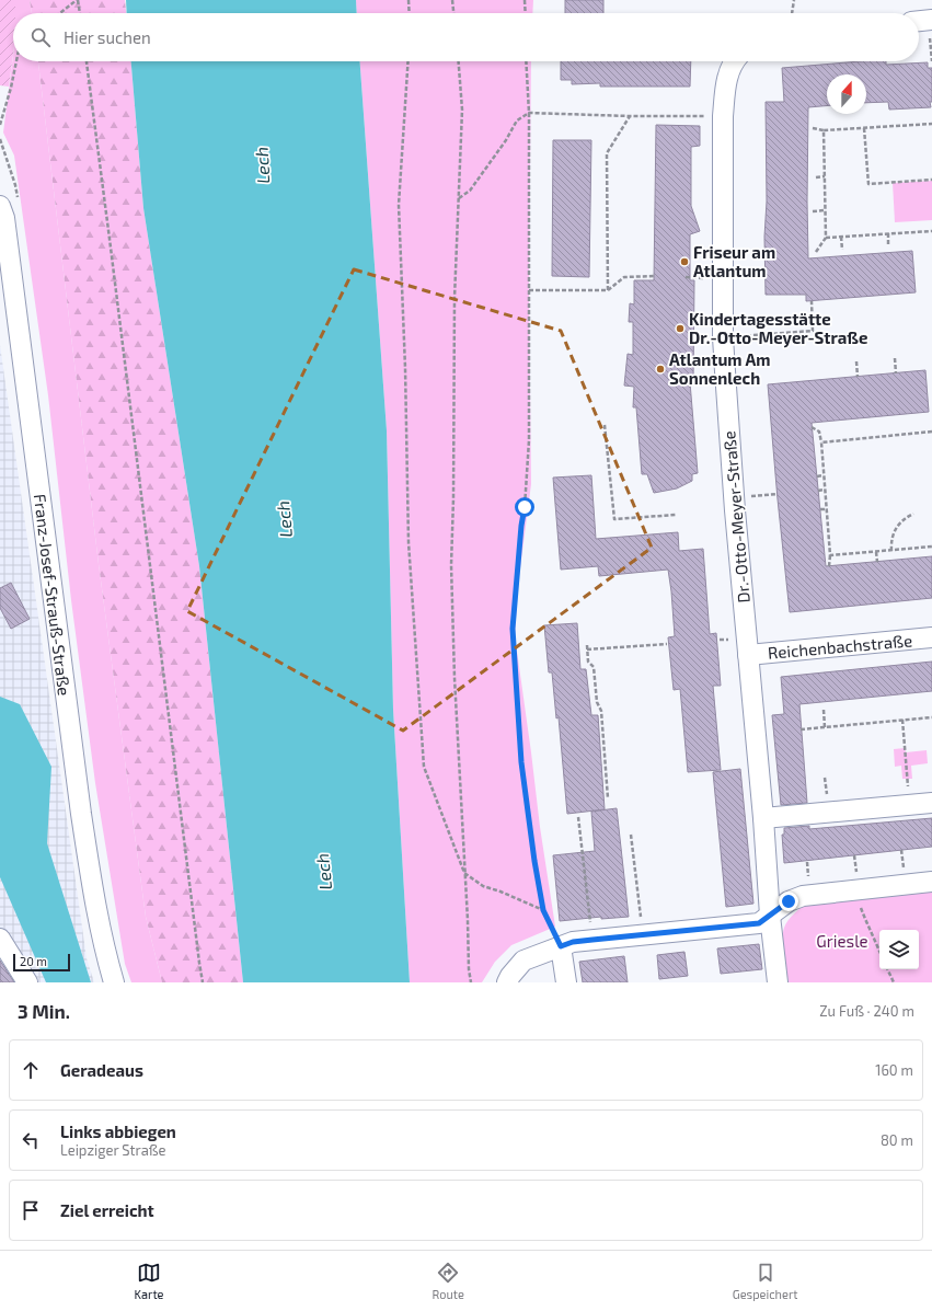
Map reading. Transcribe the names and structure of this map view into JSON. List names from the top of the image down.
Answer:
{
  "streets": {
    "street": ["Dr.-Otto-Meyer-Straße", "Franz-Josef-Strauß-Straße", "Reichenbachstraße"]
  },
  "crossings": [
    ["Dr.-Otto-Meyer-Straße", "Reichenbachstraße"]
  ],
  "water": ["Lech"],
  "parks": ["Griesle"],
  "places": ["Friseur am Atlantum", "Kindertagesstätte Dr.-Otto-Meyer-Straße", "Atlantum Am Sonnenlech"],
  "scale_bar": "20 m",
  "north": "top",
  "page": {
    "search": "Hier suchen",
    "scale": "20 m",
    "heading": ["3 Min.", "Zu Fuß · 240 m"],
    "list": [
      ["Geradeaus", "160 m"],
      ["Links abbiegen", "Leipziger Straße", "80 m"],
      "Ziel erreicht"
    ],
    "nav": ["Karte", "Route", "Gespeichert"]
  }
}
